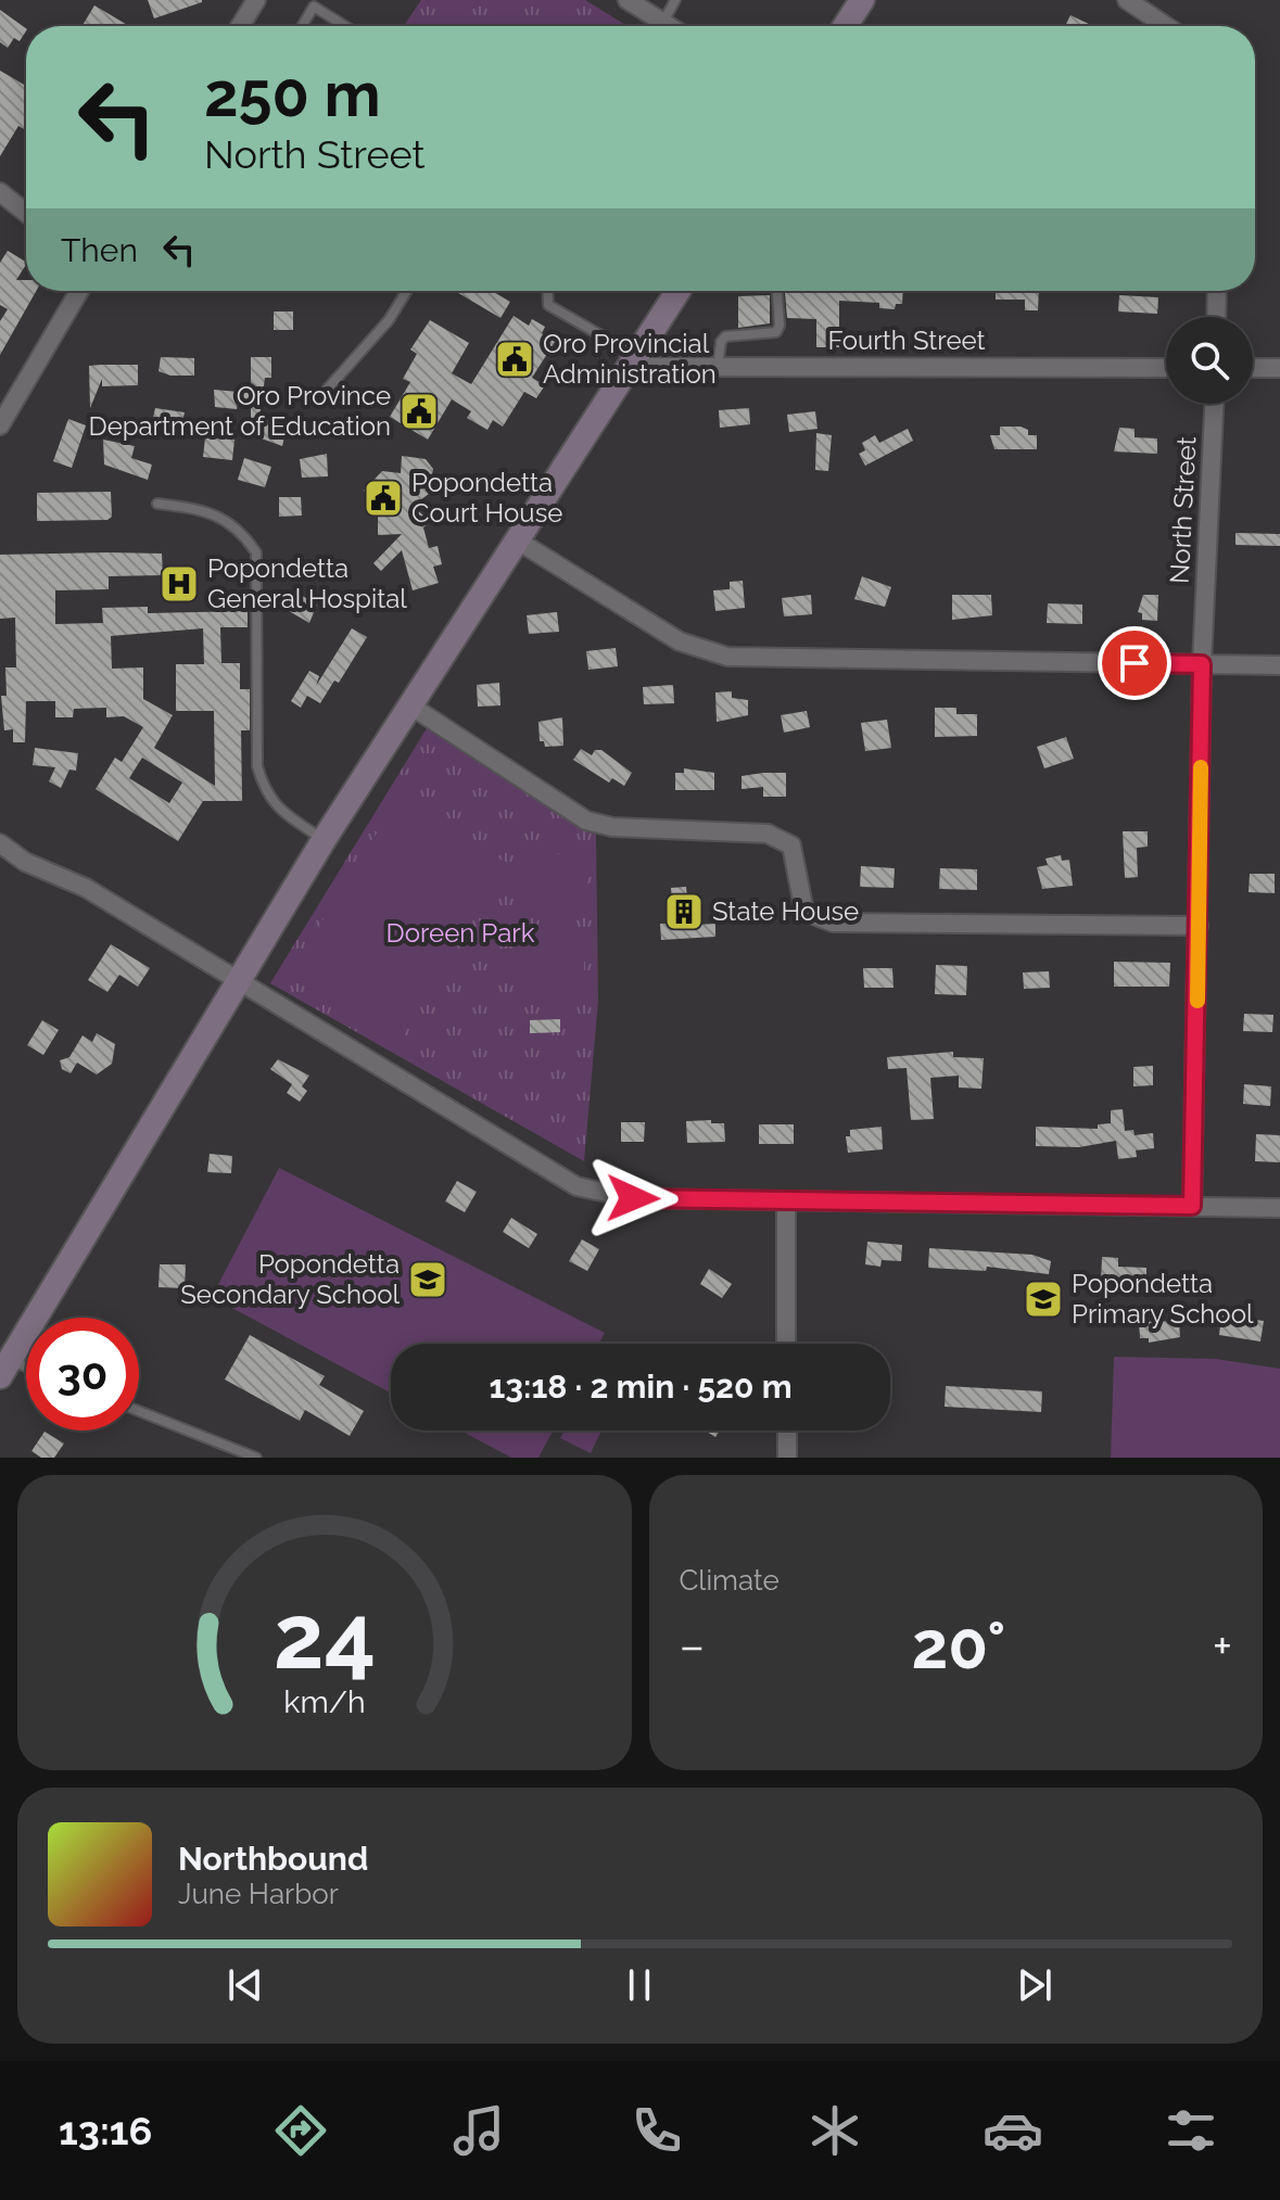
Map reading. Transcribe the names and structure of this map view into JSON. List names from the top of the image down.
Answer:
{
  "streets": {
    "street": ["Fourth Street", "North Street"]
  },
  "parks": ["Doreen Park"],
  "places": {
    "public building": ["Oro Provincial Administration", "Oro Province Department of Education", "Popondetta Court House"],
    "hospital": ["Popondetta General Hospital"],
    "building": ["State House"],
    "school or university": ["Popondetta Secondary School", "Popondetta Primary School"]
  },
  "page": {
    "turn": ["250 m", "North Street"],
    "then": "Then",
    "limit": "30",
    "trip": "13:18 · 2 min · 520 m",
    "tile": "Climate",
    "heat": ["−", "20°", "+"],
    "song": ["Northbound", "June Harbor"],
    "tabs": "13:16",
    "gauge": ["24", "km/h"]
  }
}
